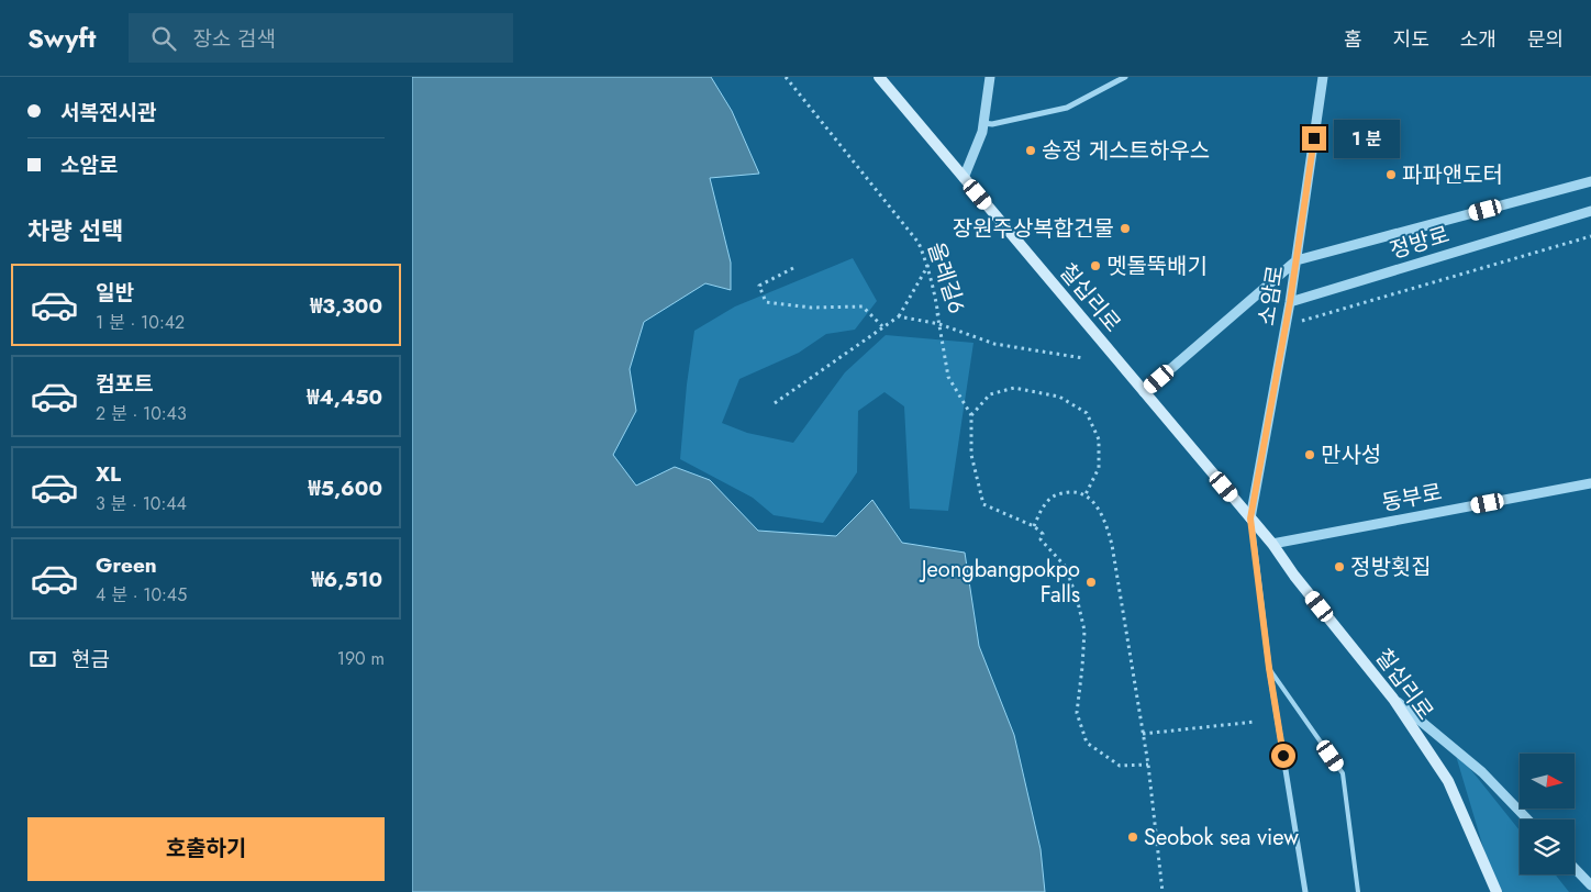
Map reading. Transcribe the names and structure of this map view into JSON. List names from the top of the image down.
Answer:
{
  "streets": {
    "main road": ["칠십리로"],
    "street": ["정방로", "소암로", "동부로"],
    "path": ["올레길6"]
  },
  "crossings": [
    ["정방로", "소암로"],
    ["소암로", "칠십리로"],
    ["칠십리로", "동부로"]
  ],
  "places": [
    "송정 게스트하우스",
    "파파앤도터",
    "장원주상복합건물",
    "멧돌뚝배기",
    "만사성",
    "정방횟집",
    "Jeongbangpokpo Falls",
    "Seobok sea view"
  ],
  "north": "right",
  "page": {
    "header": "Swyft",
    "search": "장소 검색",
    "nav": [
      "홈",
      "지도",
      "소개",
      "문의"
    ],
    "banner": ["서복전시관", "소암로"],
    "bubble": "1 분",
    "heading": "차량 선택",
    "list": [
      {
        "name": "일반",
        "note": "1 분 · 10:42",
        "value": "₩3,300"
      },
      {
        "name": "컴포트",
        "note": "2 분 · 10:43",
        "value": "₩4,450"
      },
      {
        "name": "XL",
        "note": "3 분 · 10:44",
        "value": "₩5,600"
      },
      {
        "name": "Green",
        "note": "4 분 · 10:45",
        "value": "₩6,510"
      }
    ],
    "pay": ["현금", "190 m"],
    "buttons": "호출하기"
  }
}
